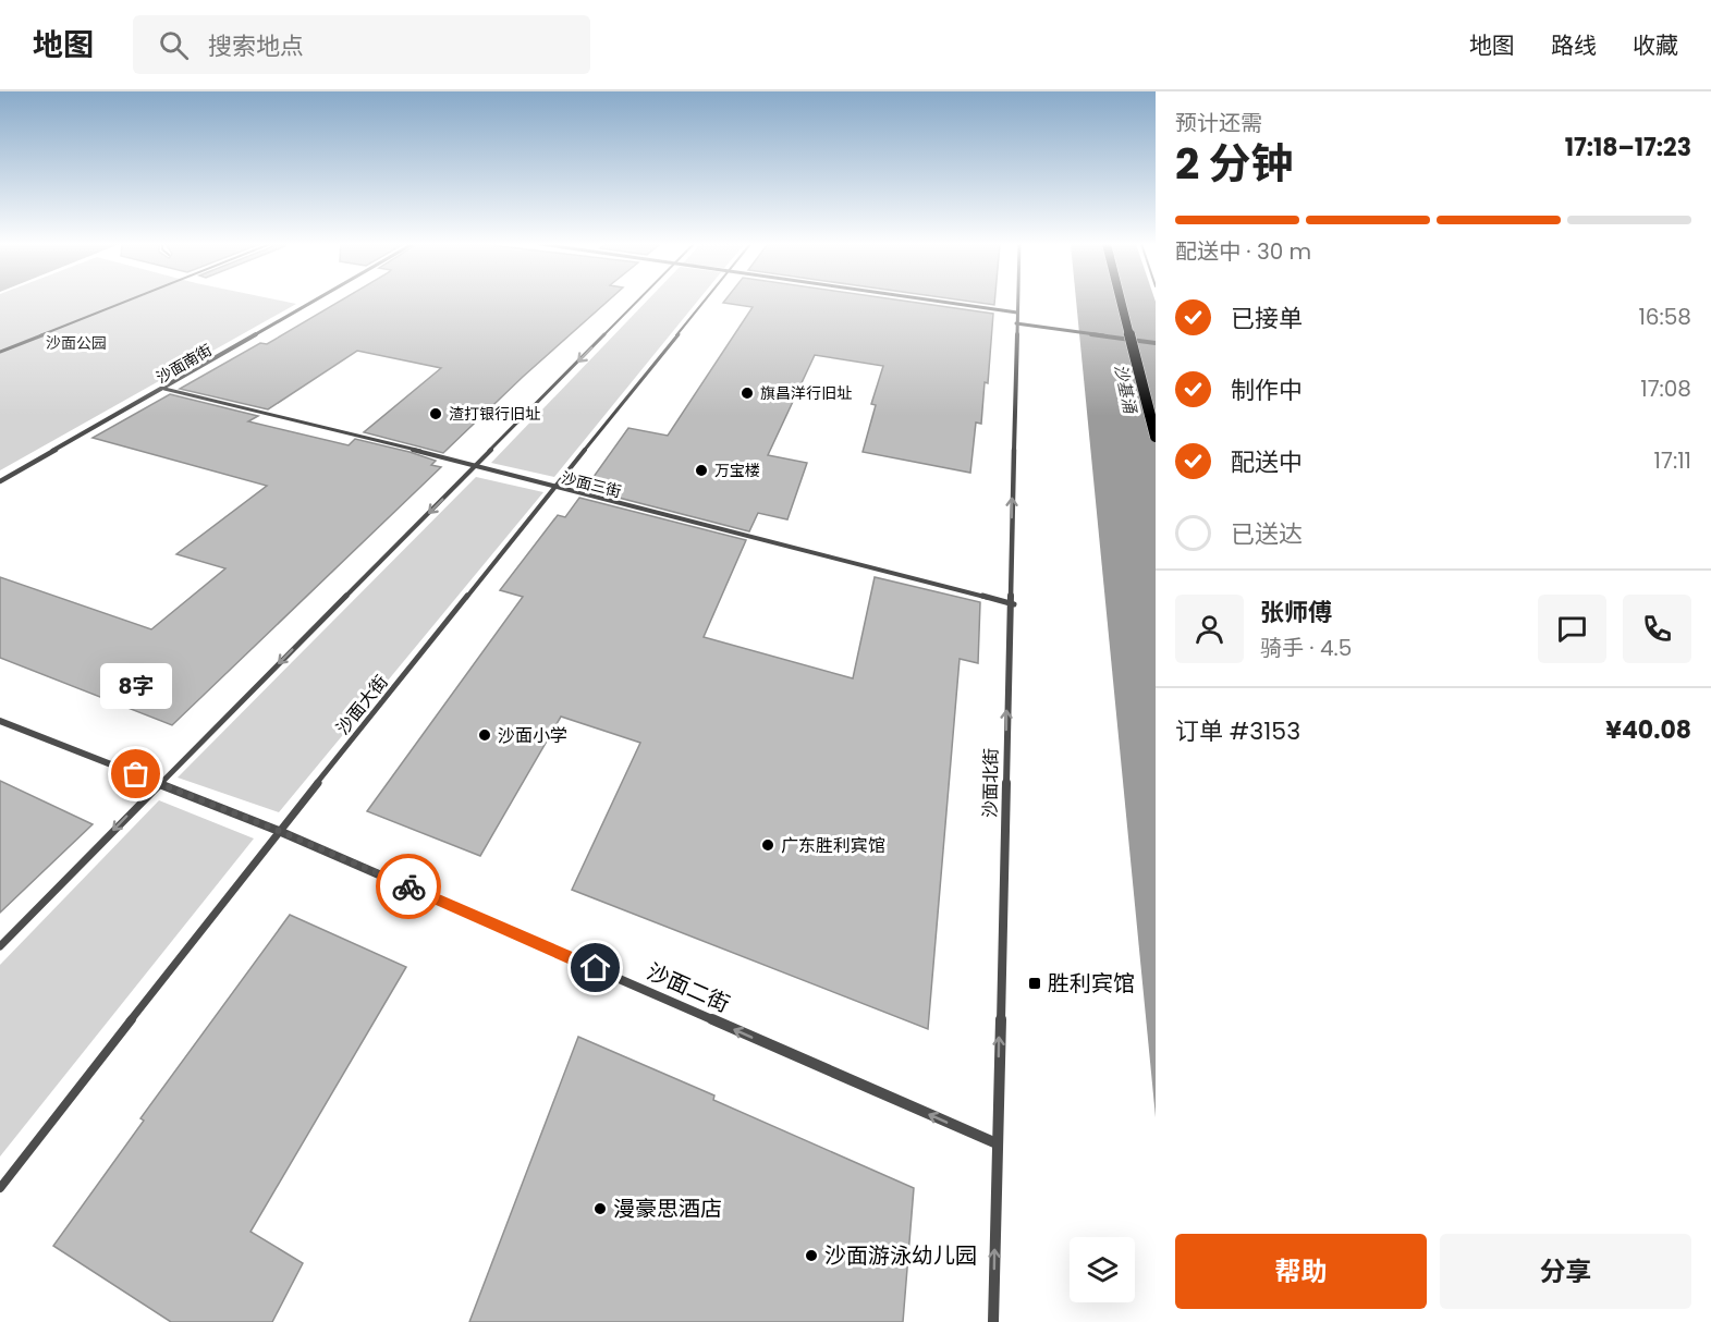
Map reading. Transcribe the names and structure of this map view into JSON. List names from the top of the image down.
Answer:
{
  "streets": {
    "street": [
      "沙面南街",
      "沙面三街",
      "沙面大街",
      "沙面北街",
      "沙面二街"
    ]
  },
  "crossings": [
    ["沙面南街", "沙面三街"],
    ["沙面三街", "沙面大街"],
    ["沙面三街", "沙面北街"],
    ["沙面大街", "沙面二街"],
    ["沙面北街", "沙面二街"]
  ],
  "one_way": ["沙面北街", "沙面二街"],
  "water": ["沙基涌"],
  "parks": ["沙面公园"],
  "places": {
    "other": [
      "旗昌洋行旧址",
      "渣打银行旧址",
      "万宝楼",
      "沙面小学",
      "8字",
      "广东胜利宾馆",
      "漫豪思酒店",
      "沙面游泳幼儿园"
    ],
    "transit": ["胜利宾馆"]
  },
  "page": {
    "header": "地图",
    "search": "搜索地点",
    "nav": ["地图", "路线", "收藏"],
    "heading": ["2 分钟", "预计还需", "17:18–17:23"],
    "panel": [
      "张师傅",
      "骑手 · 4.5",
      "订单 #3153",
      "¥40.08"
    ],
    "bar": "配送中 · 30 m",
    "list": [
      ["已接单", "16:58"],
      ["制作中", "17:08"],
      ["配送中", "17:11"],
      "已送达"
    ],
    "bubble": "8字",
    "buttons": ["帮助", "分享"]
  }
}
